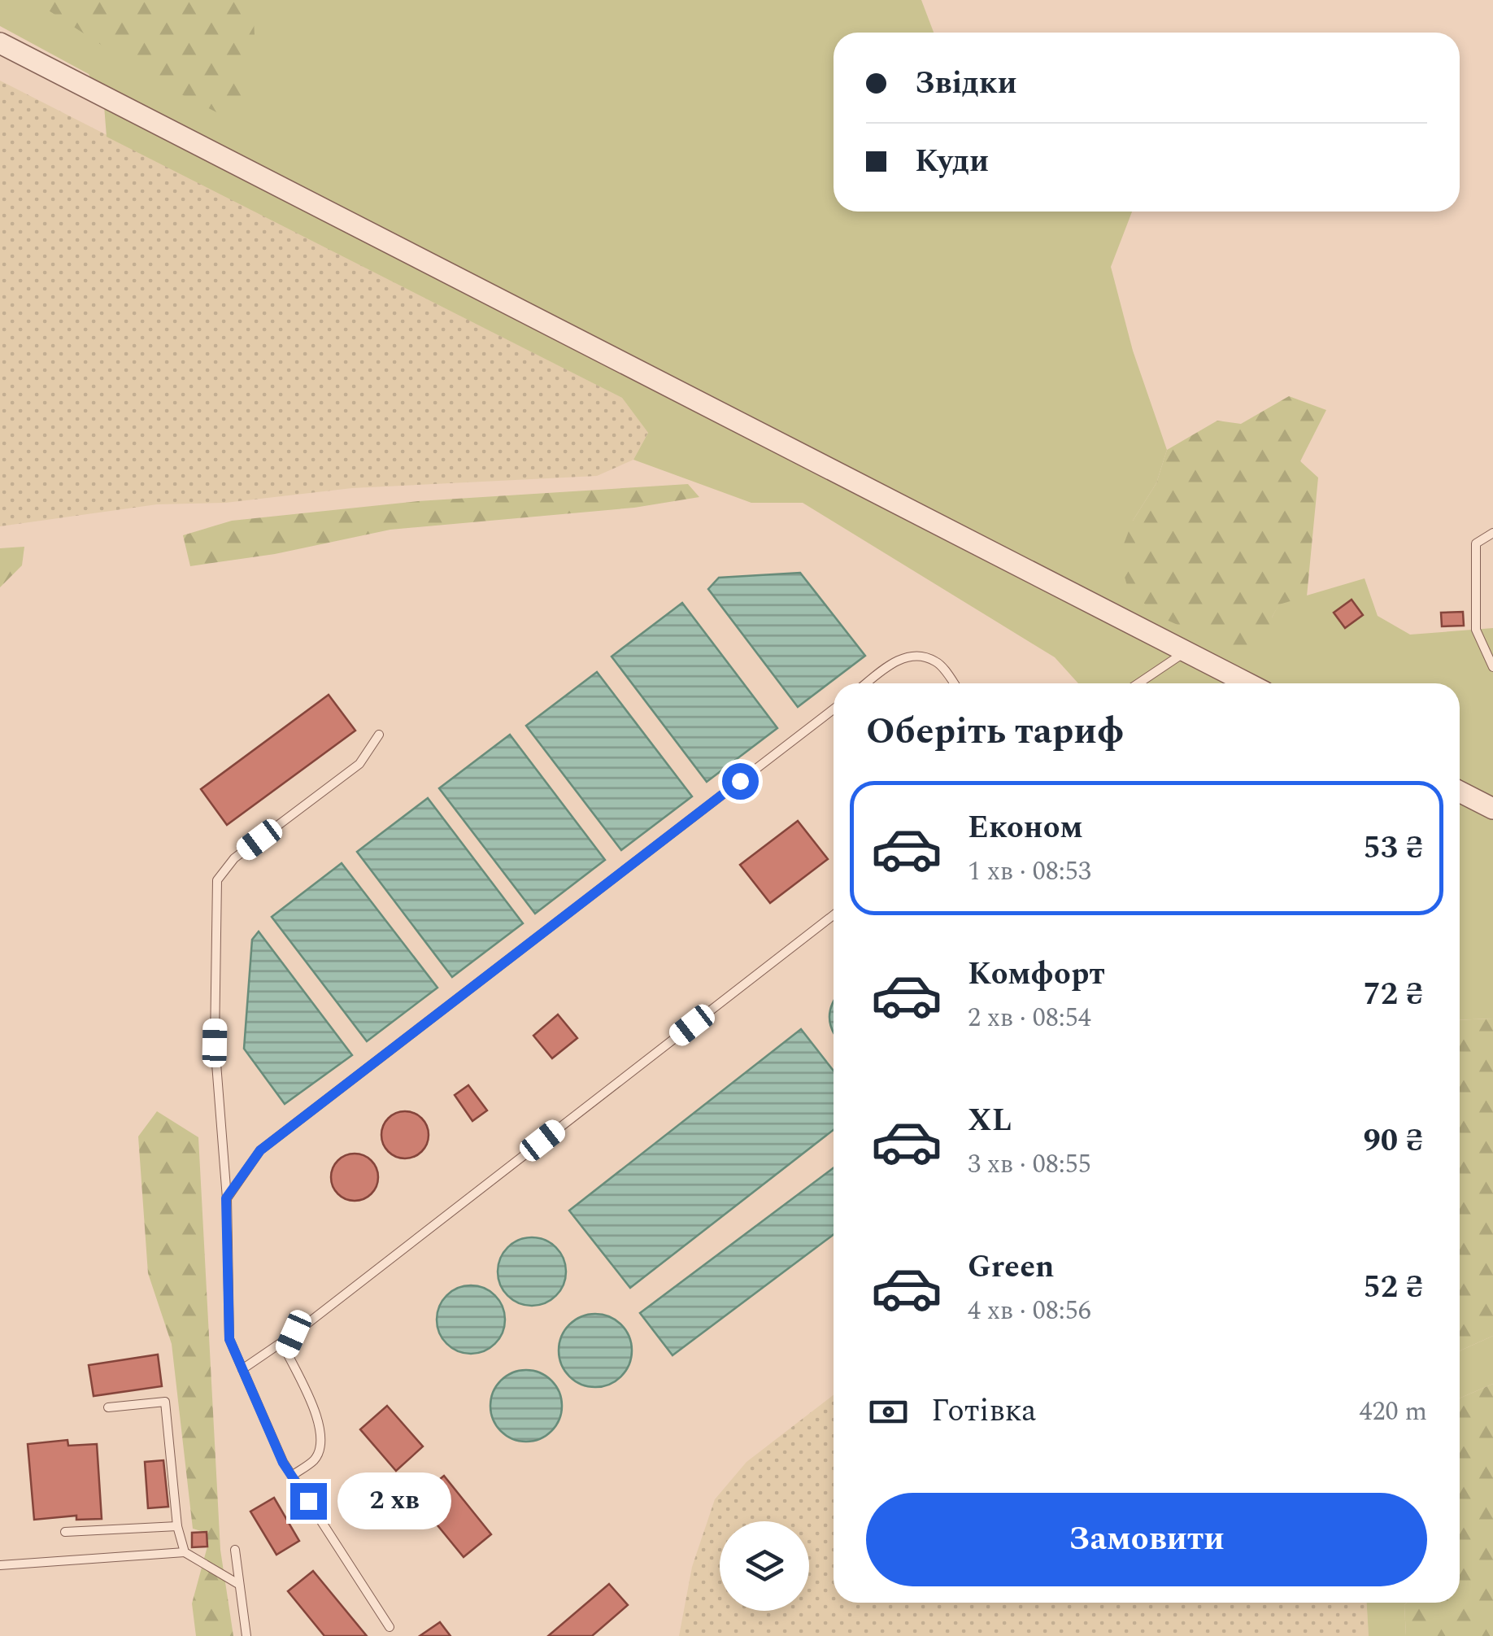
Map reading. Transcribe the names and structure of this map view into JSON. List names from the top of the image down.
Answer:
{
  "page": {
    "banner": ["Звідки", "Куди"],
    "heading": "Оберіть тариф",
    "list": [
      {
        "name": "Економ",
        "note": "1 хв · 08:53",
        "value": "53 ₴"
      },
      {
        "name": "Комфорт",
        "note": "2 хв · 08:54",
        "value": "72 ₴"
      },
      {
        "name": "XL",
        "note": "3 хв · 08:55",
        "value": "90 ₴"
      },
      {
        "name": "Green",
        "note": "4 хв · 08:56",
        "value": "52 ₴"
      }
    ],
    "pay": ["Готівка", "420 m"],
    "bubble": "2 хв",
    "buttons": "Замовити"
  }
}
